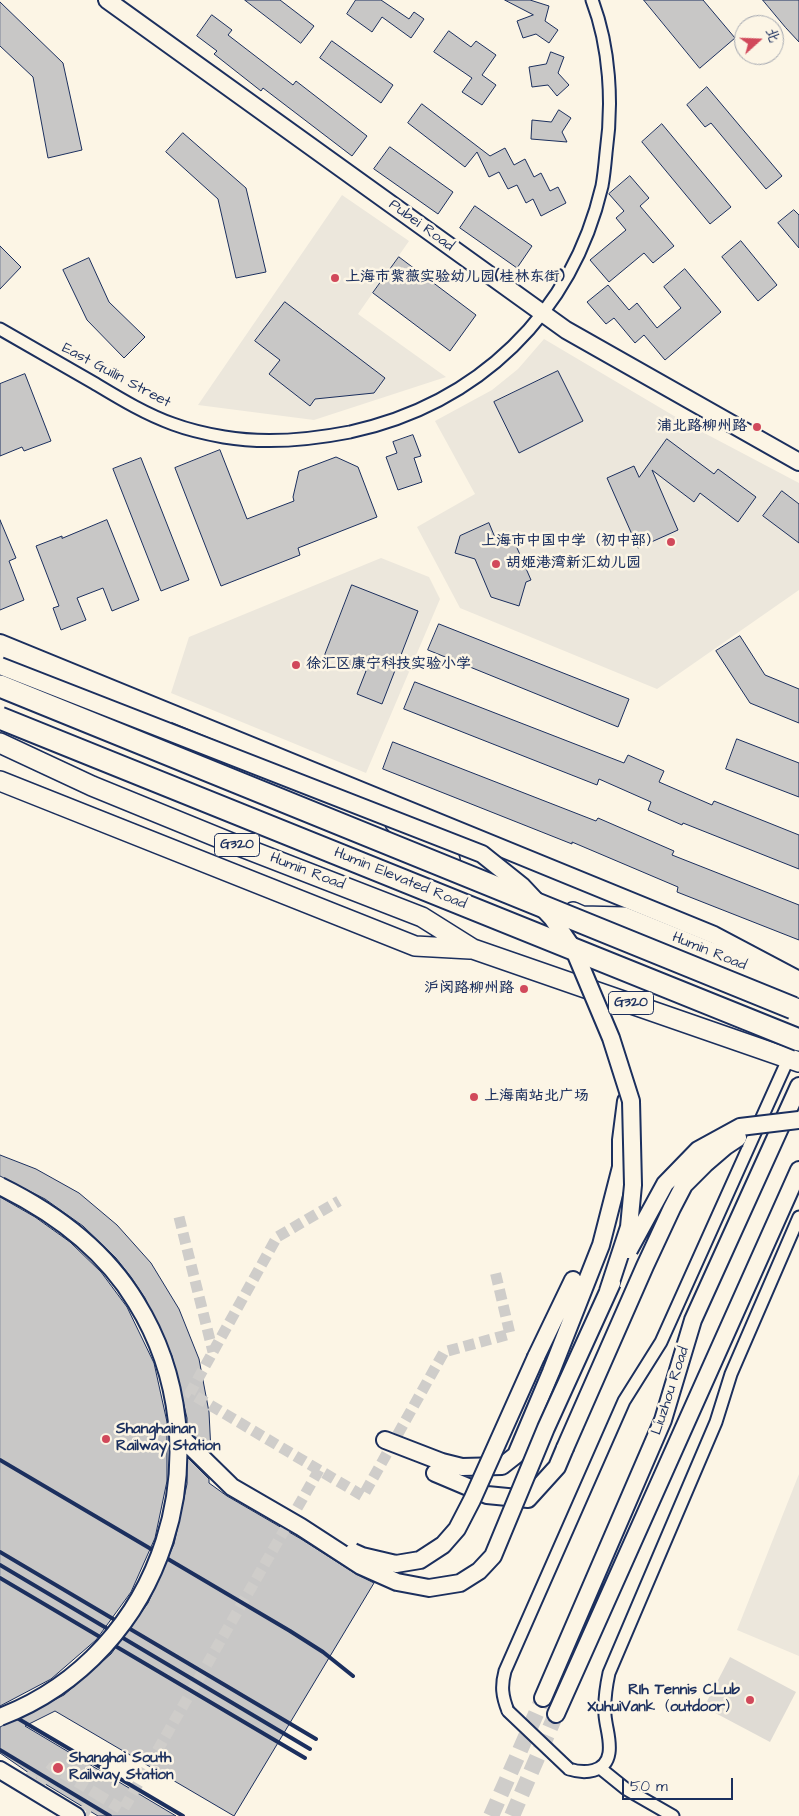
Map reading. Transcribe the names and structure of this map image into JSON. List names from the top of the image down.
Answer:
{
  "streets": {
    "highway": ["Humin Elevated Road"],
    "main road": [
      "Pubei Road",
      "G320",
      "Humin Road",
      "Liuzhou Road"
    ],
    "street": ["East Guilin Street"]
  },
  "crossings": [
    ["Pubei Road", "East Guilin Street"],
    ["Humin Road", "Humin Elevated Road"]
  ],
  "places": [
    "上海市紫薇实验幼儿园(桂林东街)",
    "浦北路柳州路",
    "上海市中国中学（初中部）",
    "胡姬港湾新汇幼儿园",
    "徐汇区康宁科技实验小学",
    "沪闵路柳州路",
    "上海南站北广场",
    "Shanghainan Railway Station",
    "RIh Tennis CLub XuhuiVank（outdoor）",
    "Shanghai South Railway Station"
  ],
  "scale_bar": "50 m",
  "north": "right"
}
